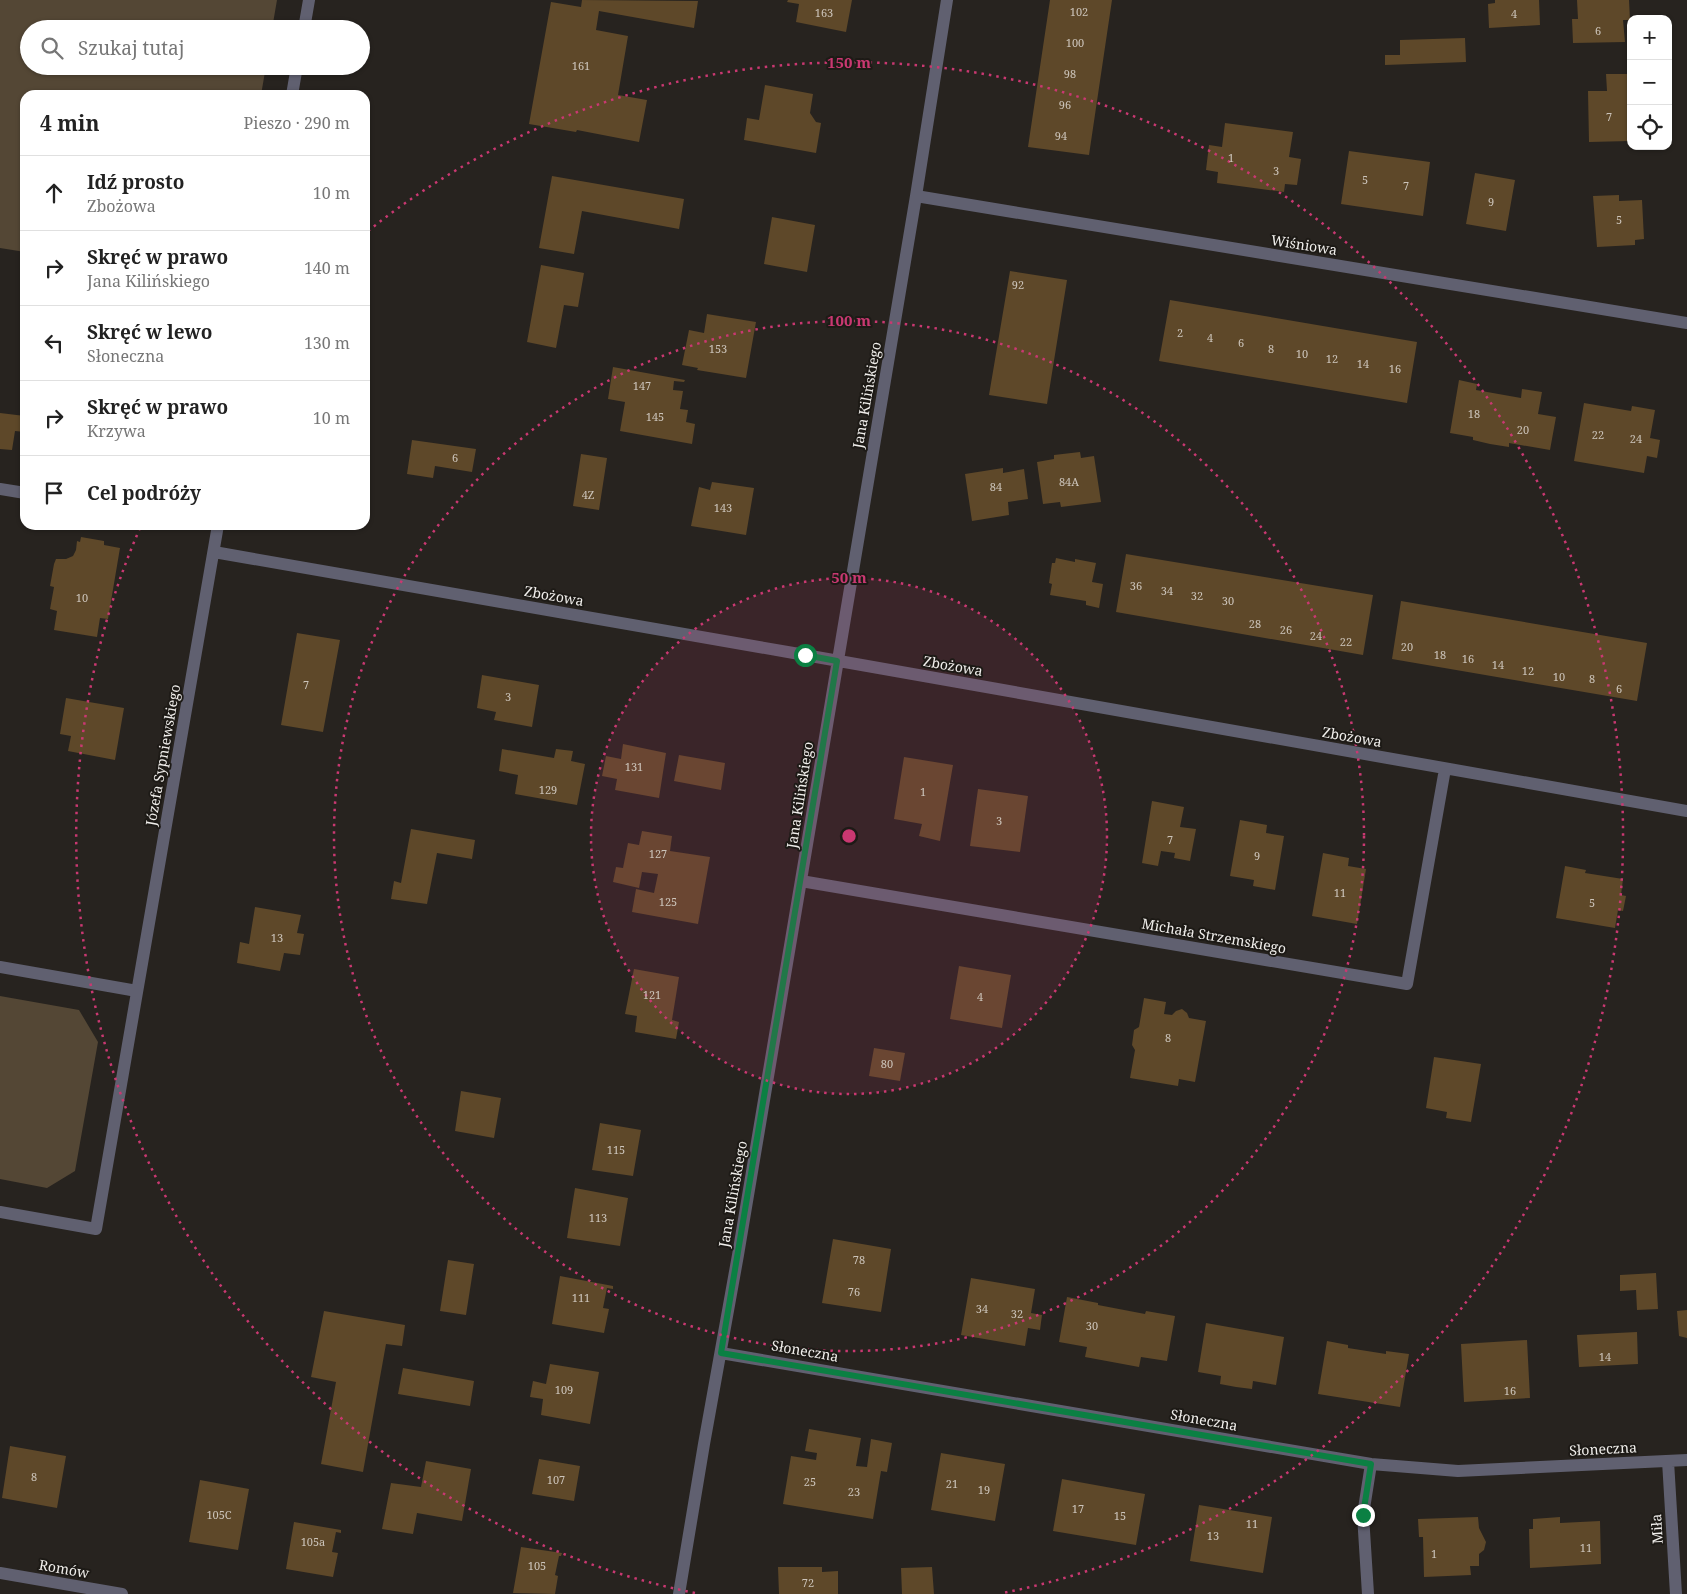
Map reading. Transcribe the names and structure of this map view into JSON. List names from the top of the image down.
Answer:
{
  "streets": {
    "street": [
      "Wiśniowa",
      "Jana Kilińskiego",
      "Zbożowa",
      "Józefa Sypniewskiego",
      "Michała Strzemskiego",
      "Słoneczna",
      "Miła",
      "Romów"
    ]
  },
  "crossings": [
    ["Wiśniowa", "Jana Kilińskiego"],
    ["Jana Kilińskiego", "Zbożowa"],
    ["Jana Kilińskiego", "Michała Strzemskiego"],
    ["Jana Kilińskiego", "Słoneczna"],
    ["Zbożowa", "Józefa Sypniewskiego"],
    ["Zbożowa", "Michała Strzemskiego"],
    ["Słoneczna", "Miła"]
  ],
  "house_numbers": [
    "102",
    "163",
    "4",
    "6",
    "100",
    "161",
    "98",
    "96",
    "7",
    "94",
    "1",
    "3",
    "5",
    "7",
    "9",
    "5",
    "92",
    "2",
    "4",
    "6",
    "153",
    "8",
    "10",
    "12",
    "14",
    "16",
    "147",
    "18",
    "145",
    "20",
    "22",
    "24",
    "6",
    "84A",
    "84",
    "4Z",
    "143",
    "36",
    "34",
    "32",
    "10",
    "30",
    "28",
    "26",
    "24",
    "22",
    "20",
    "18",
    "16",
    "14",
    "12",
    "10",
    "8",
    "7",
    "6",
    "3",
    "131",
    "129",
    "1",
    "3",
    "7",
    "127",
    "9",
    "11",
    "125",
    "5",
    "13",
    "121",
    "4",
    "8",
    "80",
    "115",
    "113",
    "78",
    "76",
    "111",
    "34",
    "32",
    "30",
    "14",
    "109",
    "16",
    "8",
    "107",
    "25",
    "21",
    "19",
    "23",
    "17",
    "105C",
    "15",
    "11",
    "13",
    "105a",
    "11",
    "1",
    "105",
    "72"
  ],
  "page": {
    "map_buttons": ["+", "−"],
    "search": "Szukaj tutaj",
    "heading": ["4 min", "Pieszo · 290 m"],
    "list": [
      ["Idź prosto", "Zbożowa", "10 m"],
      ["Skręć w prawo", "Jana Kilińskiego", "140 m"],
      ["Skręć w lewo", "Słoneczna", "130 m"],
      ["Skręć w prawo", "Krzywa", "10 m"],
      "Cel podróży"
    ]
  },
  "rings": ["150 m", "100 m", "50 m"]
}
